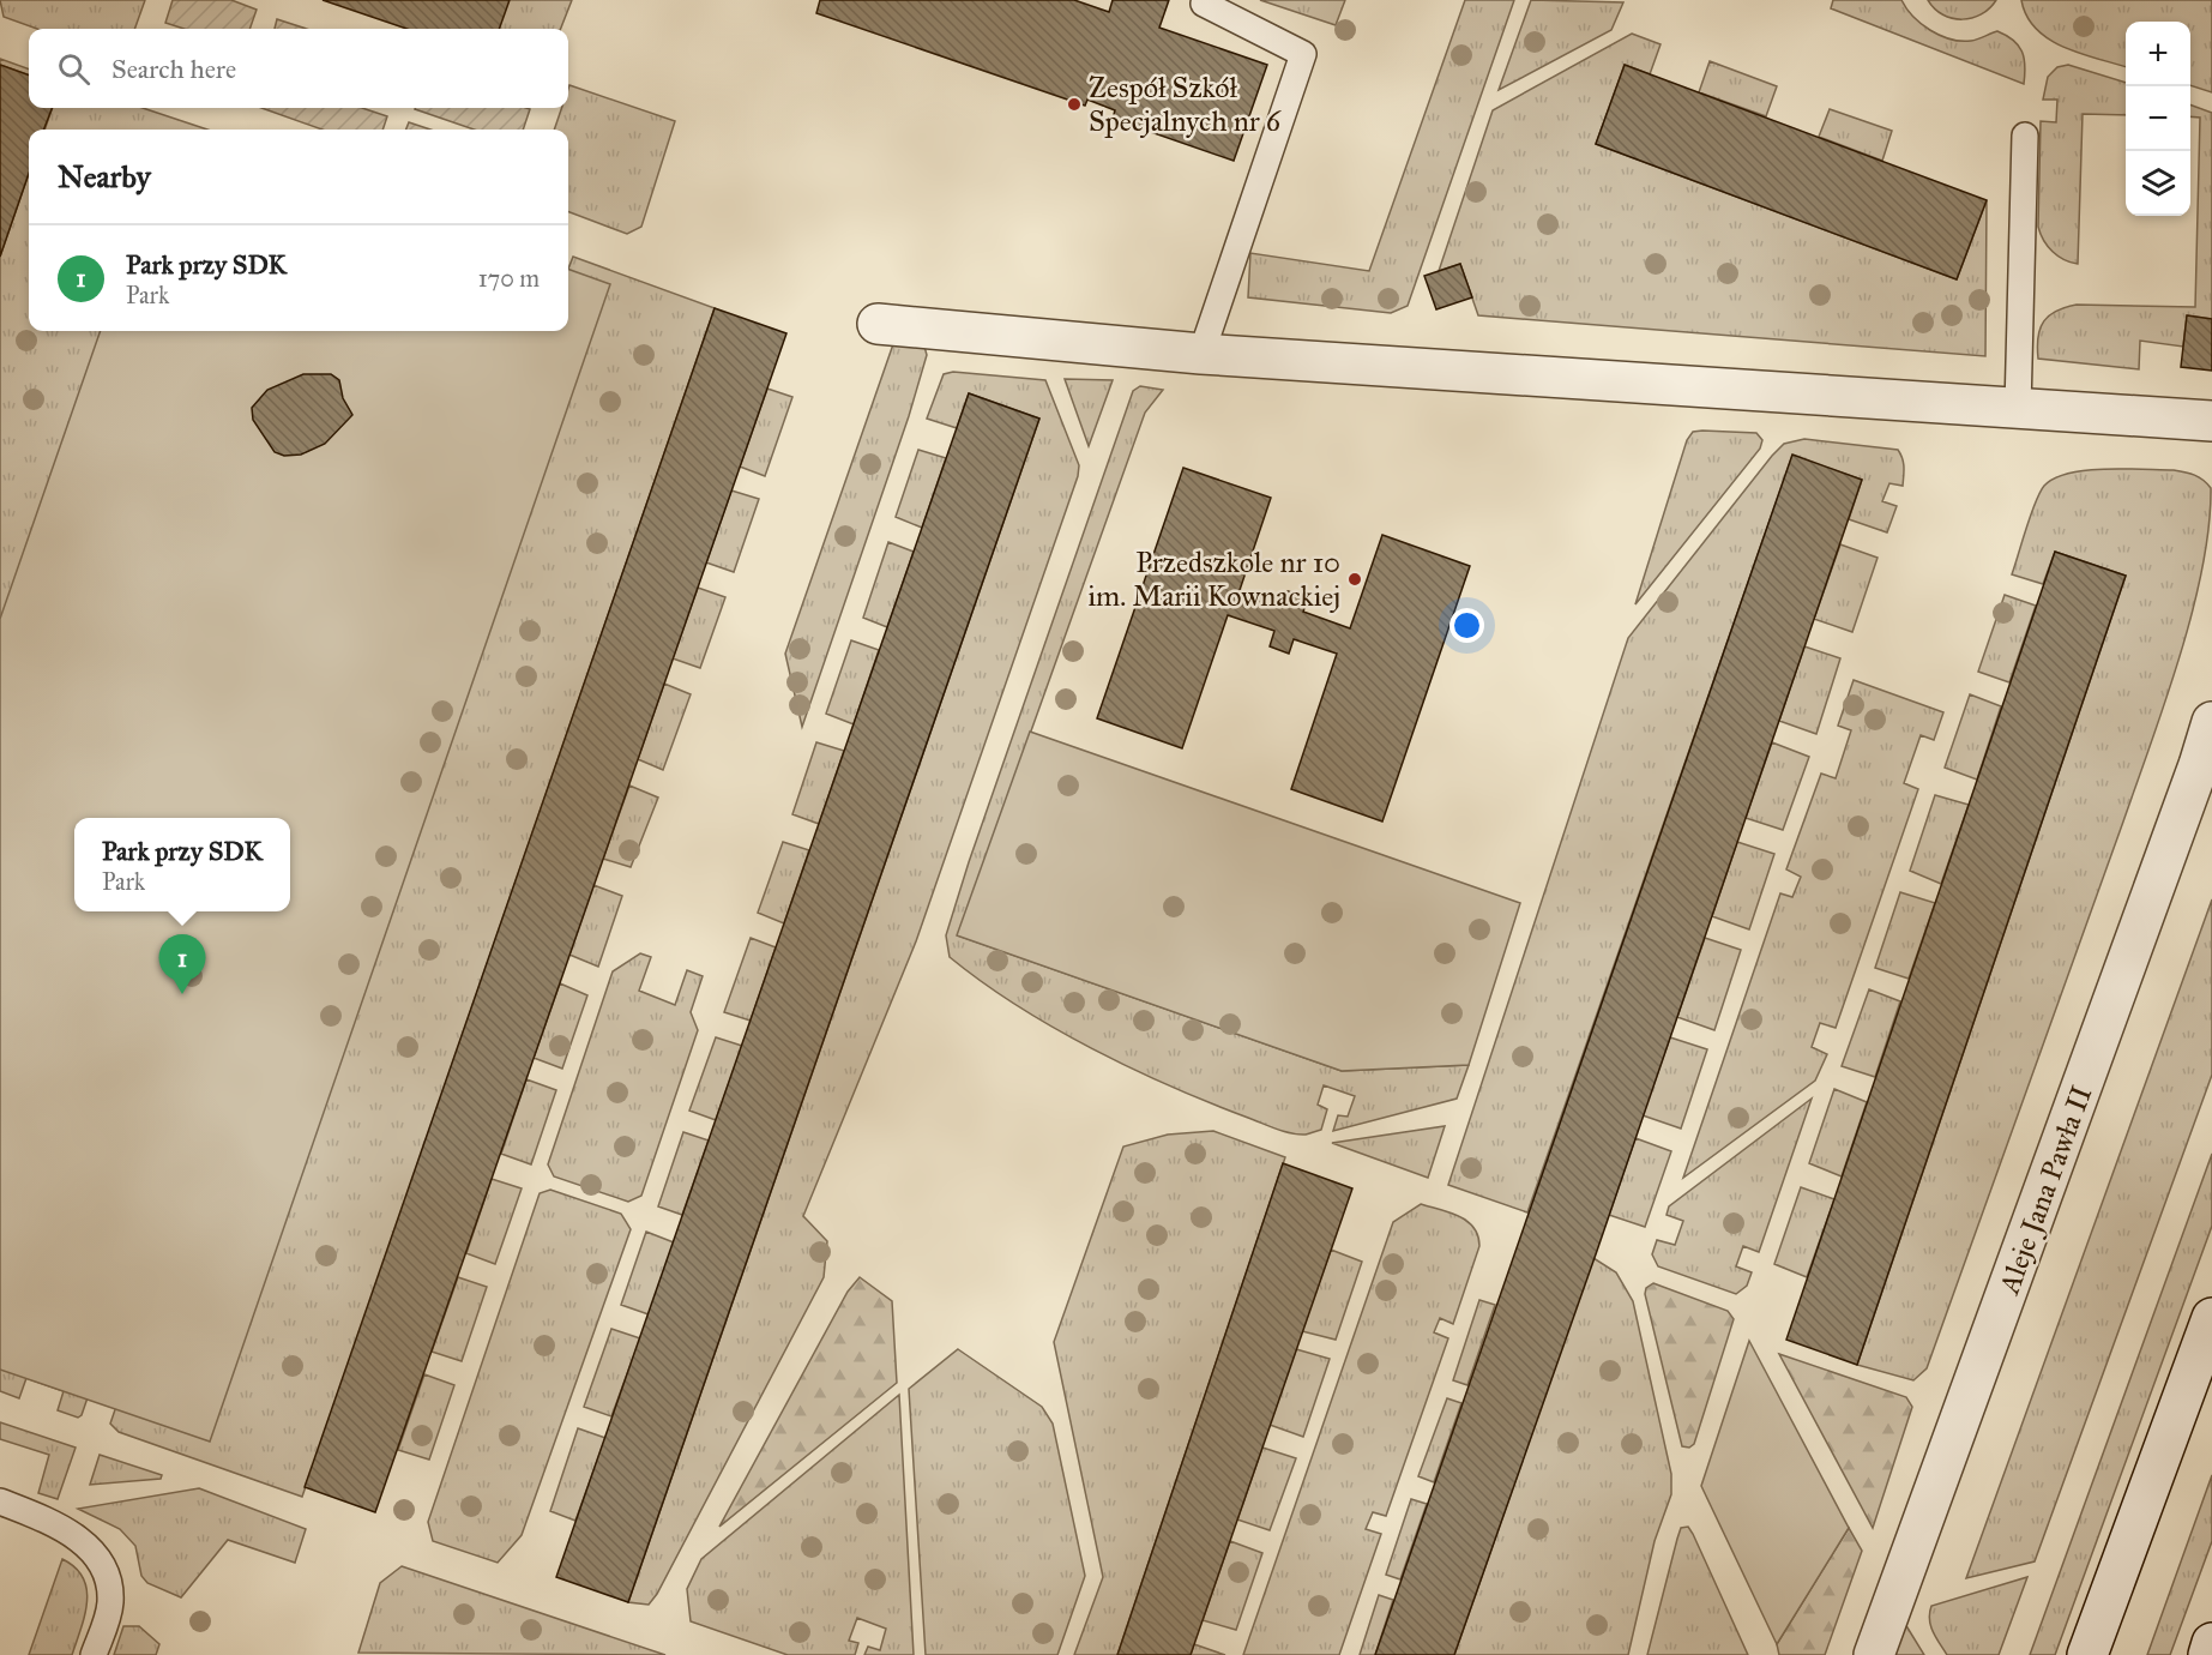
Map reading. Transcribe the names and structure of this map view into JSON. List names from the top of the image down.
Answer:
{
  "streets": {
    "street": ["Aleje Jana Pawła II"]
  },
  "places": ["Zespół Szkół Specjalnych nr 6", "Przedszkole nr 10 im. Marii Kownackiej"],
  "page": {
    "map_buttons": ["+", "−"],
    "search": "Search here",
    "heading": "Nearby",
    "list": [
      {
        "mark": "1",
        "name": "Park przy SDK",
        "note": "Park",
        "value": "170 m"
      }
    ],
    "popup": ["Park przy SDK", "Park"],
    "pins": "1"
  }
}
